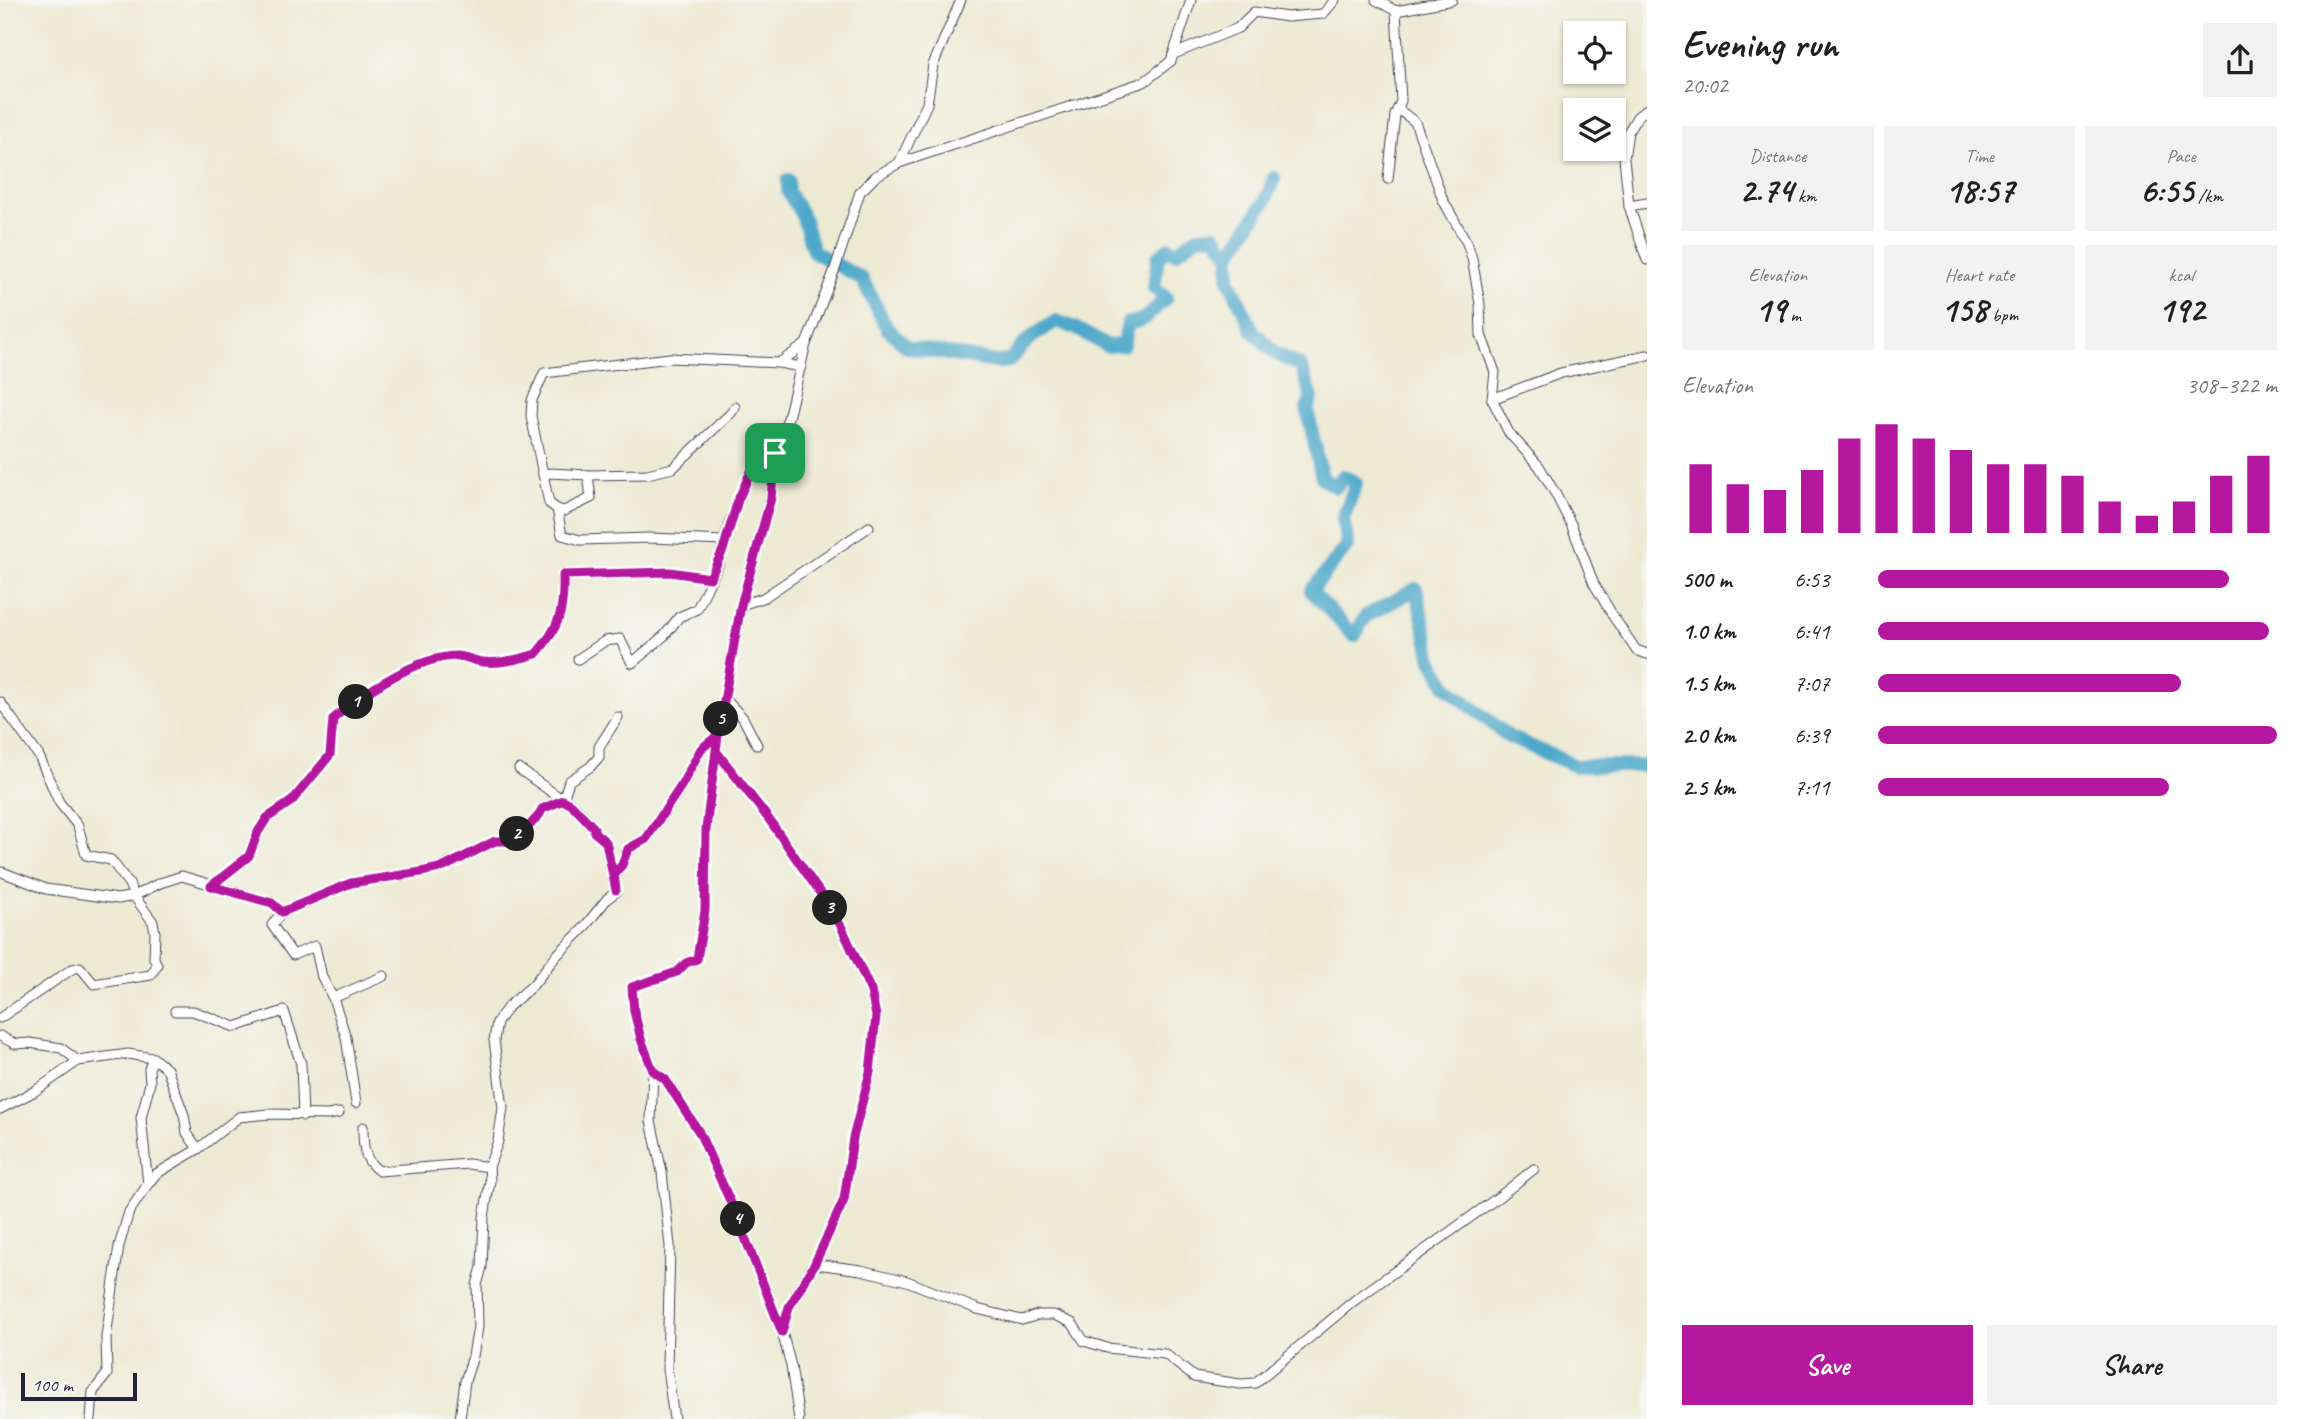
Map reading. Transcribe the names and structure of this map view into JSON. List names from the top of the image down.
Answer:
{
  "scale_bar": "100 m",
  "page": {
    "heading": ["Evening run", "20:02"],
    "stats": [
      ["Distance", "2.74 km"],
      ["Time", "18:57"],
      ["Pace", "6:55 /km"],
      ["Elevation", "19 m"],
      ["Heart rate", "158 bpm"],
      ["kcal", "192"]
    ],
    "chart": ["Elevation", "308–322 m"],
    "list": [
      {
        "name": "500 m",
        "note": "6:53"
      },
      {
        "name": "1.0 km",
        "note": "6:41"
      },
      {
        "name": "1.5 km",
        "note": "7:07"
      },
      {
        "name": "2.0 km",
        "note": "6:39"
      },
      {
        "name": "2.5 km",
        "note": "7:11"
      }
    ],
    "pins": [
      "1",
      "5",
      "2",
      "3",
      "4"
    ],
    "buttons": ["Save", "Share"],
    "scale": "100 m"
  }
}
